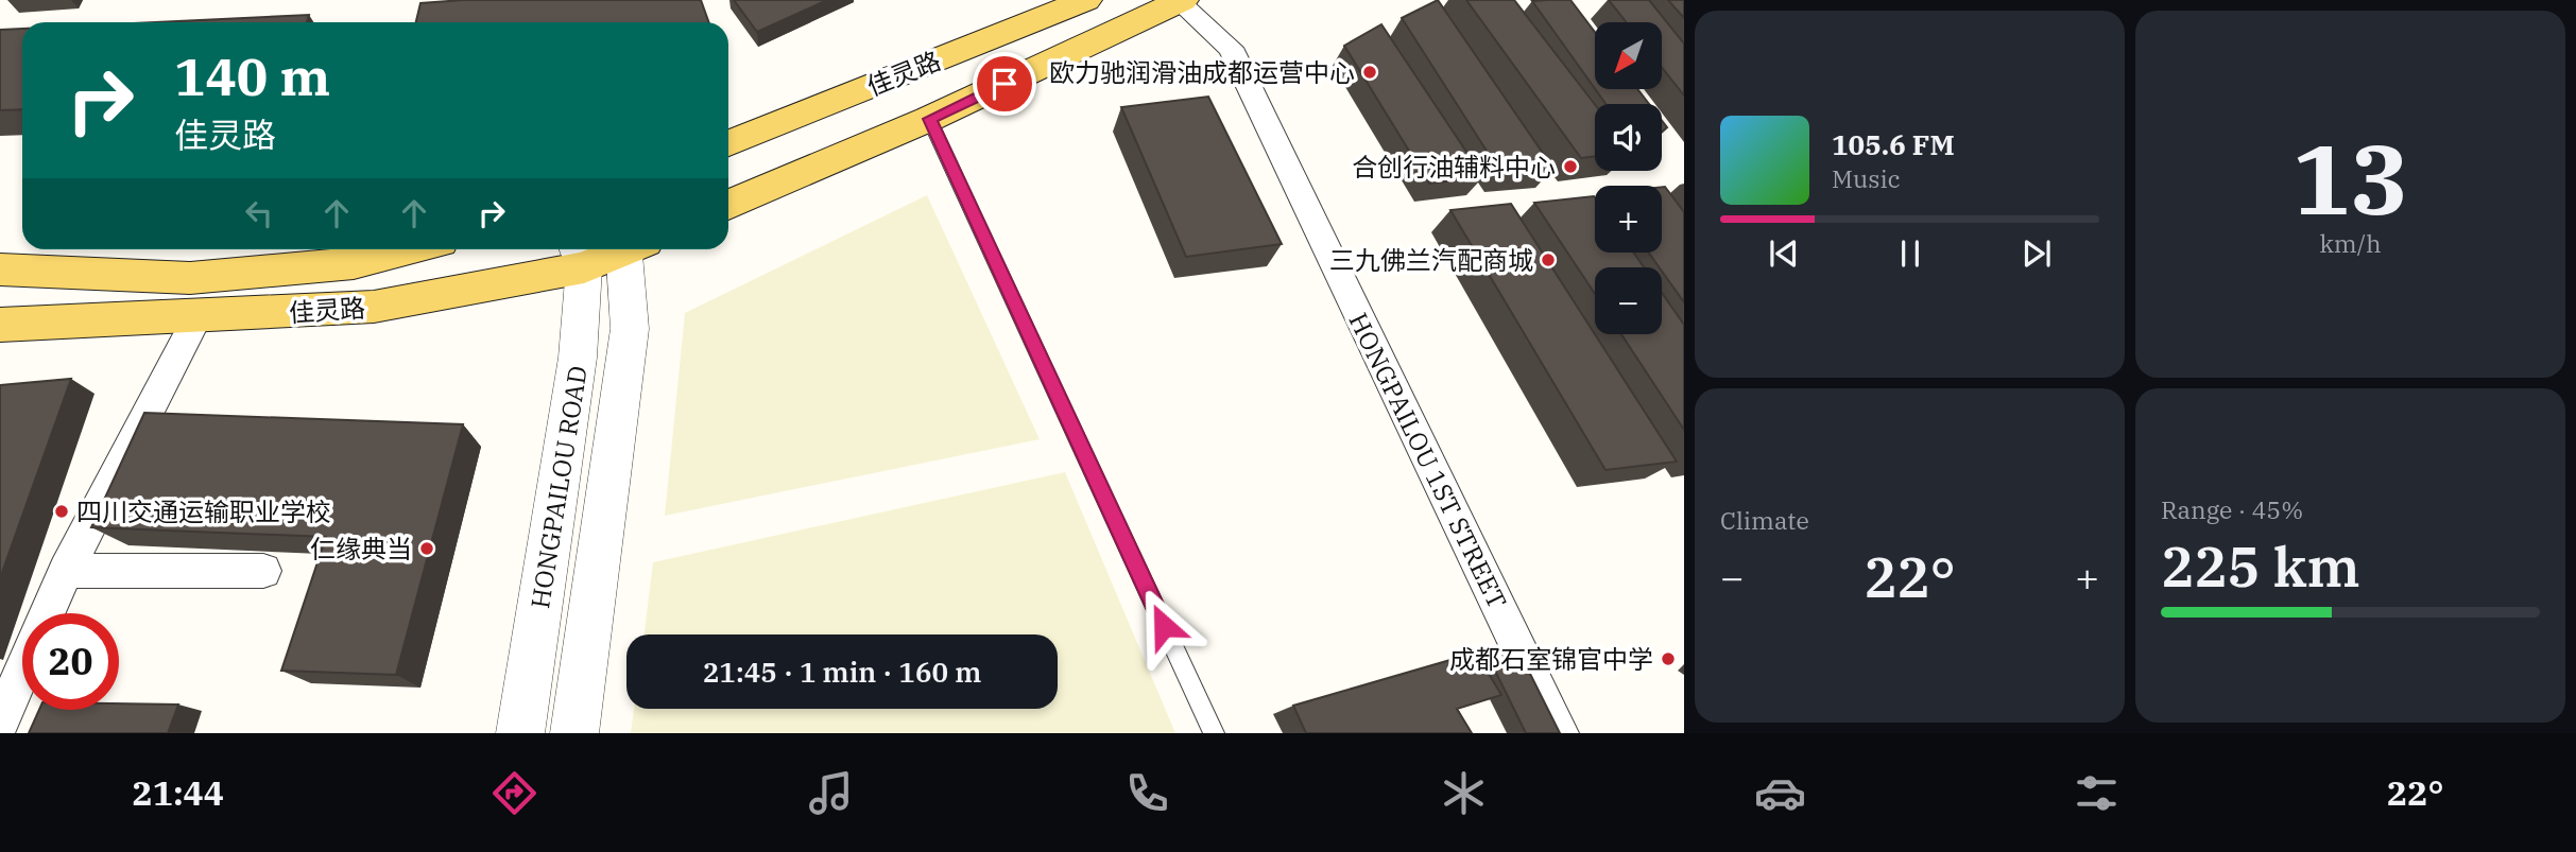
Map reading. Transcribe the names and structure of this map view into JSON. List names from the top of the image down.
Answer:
{
  "streets": {
    "main road": ["佳灵路"],
    "street": ["HONGPAILOU 1ST STREET", "HONGPAILOU ROAD"]
  },
  "crossings": [
    ["佳灵路", "HONGPAILOU 1ST STREET"],
    ["佳灵路", "HONGPAILOU ROAD"]
  ],
  "places": [
    "欧力驰润滑油成都运营中心",
    "合创行油辅料中心",
    "三九佛兰汽配商城",
    "四川交通运输职业学校",
    "仁缘典当",
    "成都石室锦官中学"
  ],
  "north": "bottom left",
  "page": {
    "tile": [
      ["13", "km/h"],
      "Climate",
      ["Range · 45%", "225 km"]
    ],
    "map_buttons": ["+", "−"],
    "turn": ["140 m", "佳灵路"],
    "song": ["105.6 FM", "Music"],
    "heat": ["−", "22°", "+"],
    "limit": "20",
    "trip": "21:45 · 1 min · 160 m",
    "tabs": ["21:44", "22°"]
  }
}
